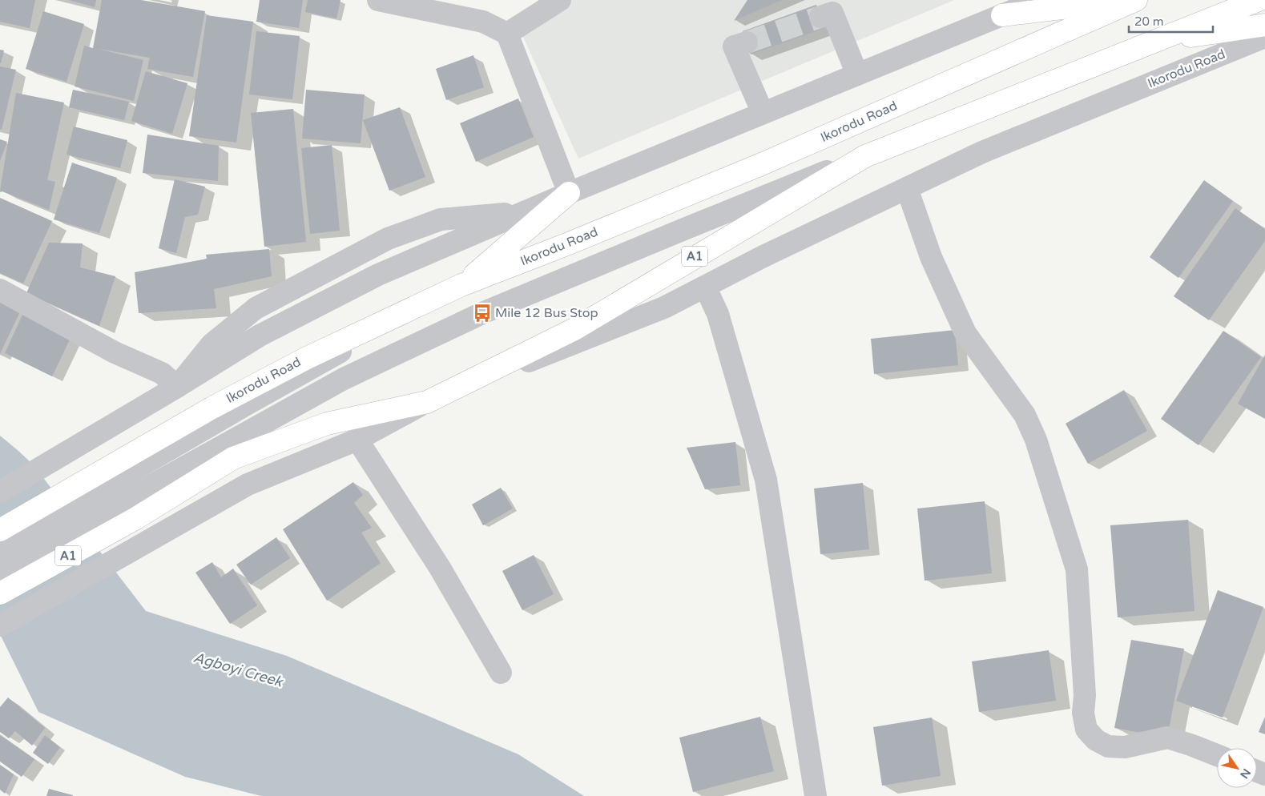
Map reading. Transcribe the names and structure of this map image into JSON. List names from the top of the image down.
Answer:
{
  "streets": {
    "highway": ["Ikorodu Road", "A1"]
  },
  "water": ["Agboyi Creek"],
  "places": {
    "bus stop": ["Mile 12 Bus Stop"]
  },
  "scale_bar": "20 m",
  "north": "bottom right"
}
